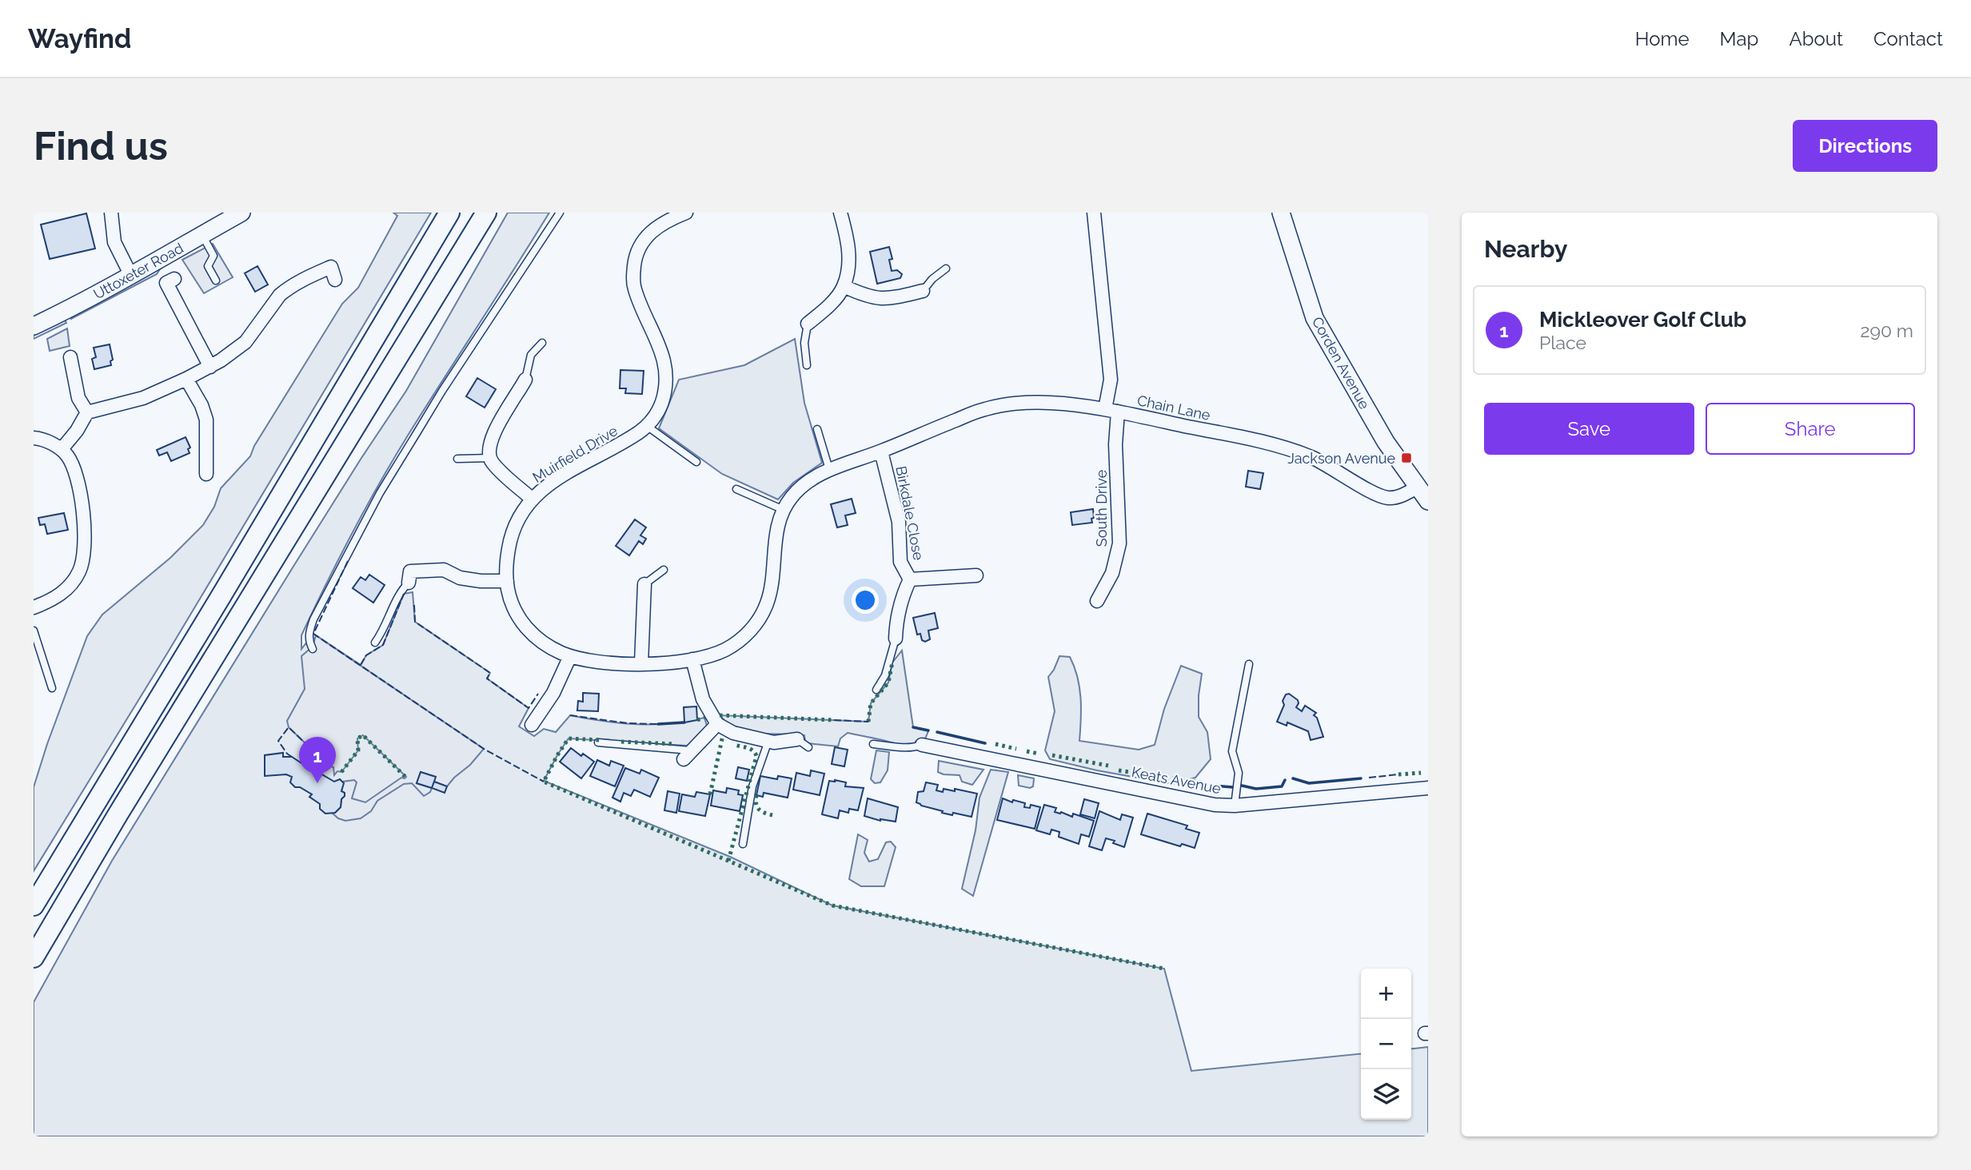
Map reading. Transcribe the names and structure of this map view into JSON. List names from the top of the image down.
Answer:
{
  "streets": {
    "main road": ["Uttoxeter Road", "Corden Avenue"],
    "street": [
      "Chain Lane",
      "Muirfield Drive",
      "South Drive",
      "Birkdale Close",
      "Keats Avenue"
    ]
  },
  "crossings": [
    ["Corden Avenue", "Chain Lane"],
    ["Chain Lane", "Muirfield Drive"],
    ["Chain Lane", "South Drive"],
    ["Muirfield Drive", "South Drive"],
    ["Muirfield Drive", "Birkdale Close"]
  ],
  "places": {
    "transit": ["Jackson Avenue"]
  },
  "page": {
    "header": "Wayfind",
    "nav": [
      "Home",
      "Map",
      "About",
      "Contact"
    ],
    "buttons": [
      "Directions",
      ["Save", "Share"]
    ],
    "title": "Find us",
    "heading": "Nearby",
    "list": [
      {
        "mark": "1",
        "name": "Mickleover Golf Club",
        "note": "Place",
        "value": "290 m"
      }
    ],
    "pins": "1",
    "map_buttons": ["+", "−"]
  }
}
